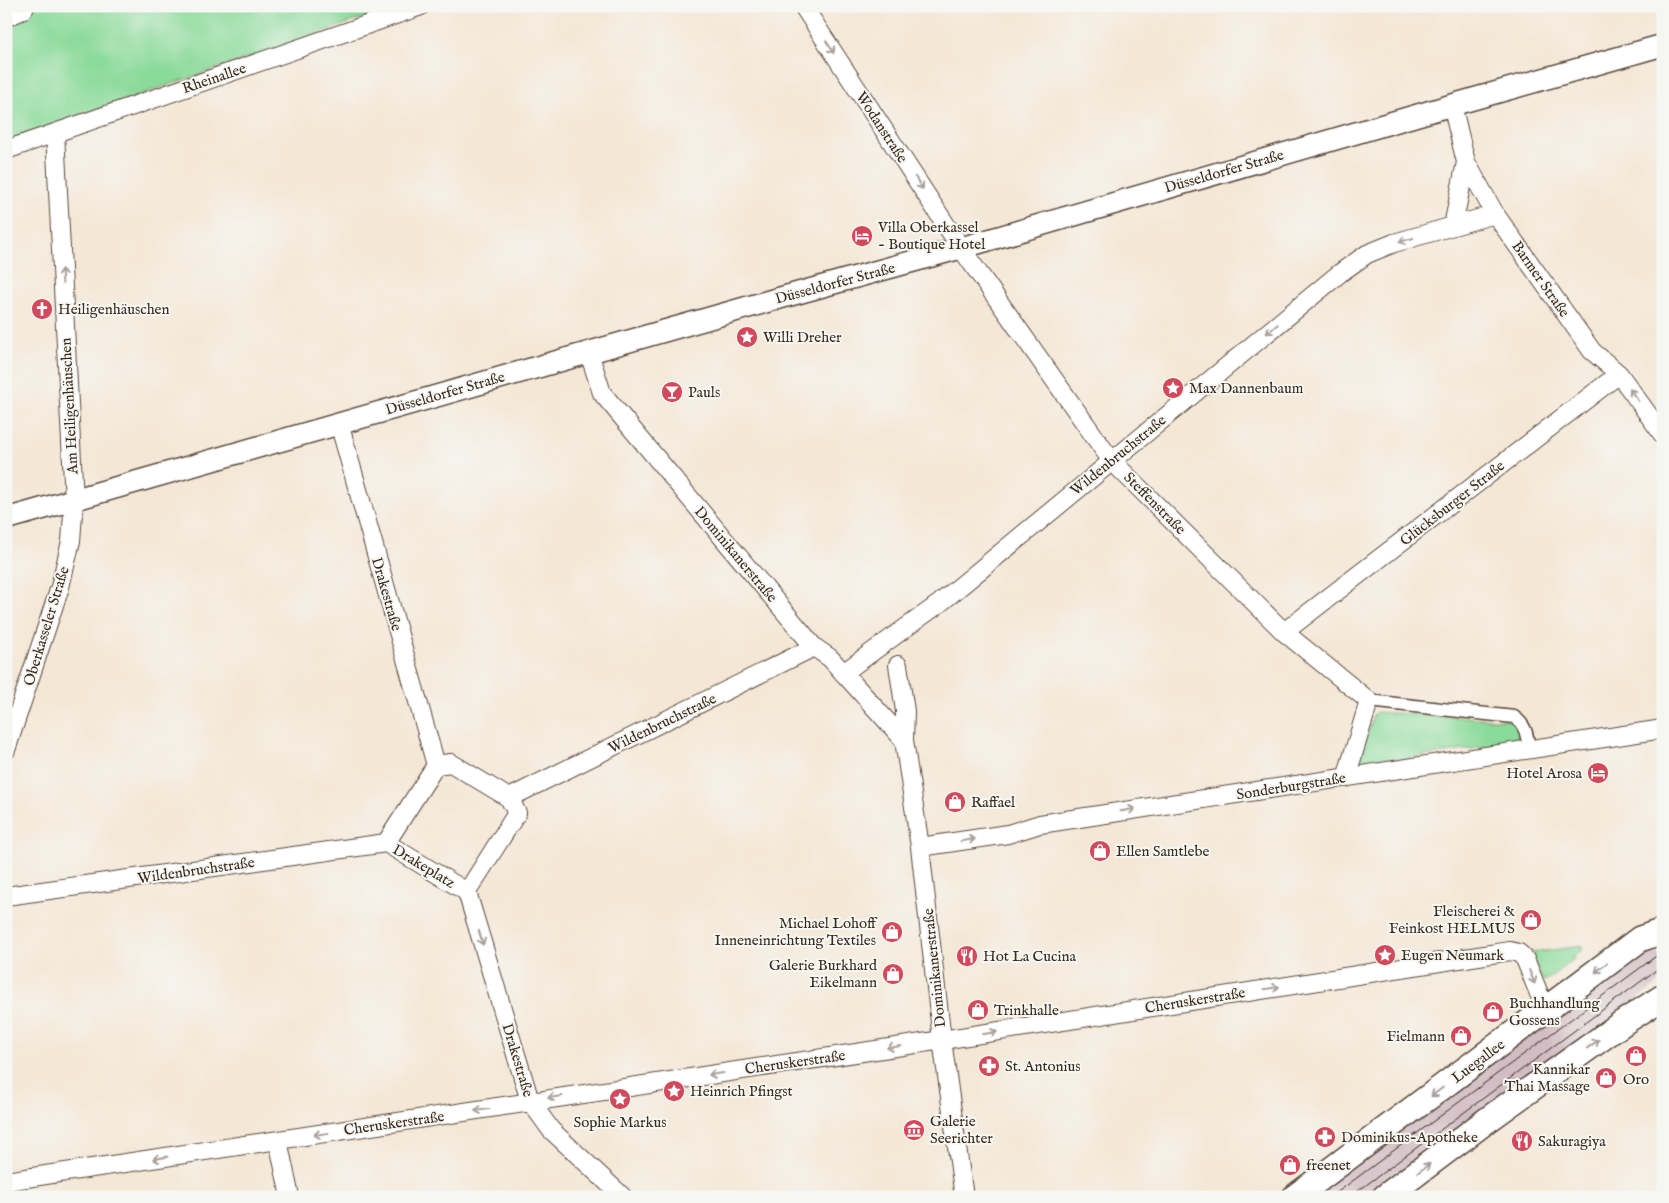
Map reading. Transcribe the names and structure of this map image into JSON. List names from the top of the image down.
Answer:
{
  "streets": {
    "main road": ["Luegallee"],
    "street": [
      "Rheinallee",
      "Wodanstraße",
      "Düsseldorfer Straße",
      "Barmer Straße",
      "Am Heiligenhäuschen",
      "Wildenbruchstraße",
      "Steffenstraße",
      "Glücksburger Straße",
      "Dominikanerstraße",
      "Drakestraße",
      "Oberkasseler Straße",
      "Sonderburgstraße",
      "Drakeplatz",
      "Cheruskerstraße"
    ]
  },
  "crossings": [
    ["Rheinallee", "Am Heiligenhäuschen"],
    ["Wodanstraße", "Düsseldorfer Straße"],
    ["Wodanstraße", "Steffenstraße"],
    ["Düsseldorfer Straße", "Barmer Straße"],
    ["Düsseldorfer Straße", "Am Heiligenhäuschen"],
    ["Düsseldorfer Straße", "Steffenstraße"],
    ["Düsseldorfer Straße", "Dominikanerstraße"],
    ["Düsseldorfer Straße", "Drakestraße"],
    ["Düsseldorfer Straße", "Oberkasseler Straße"],
    ["Barmer Straße", "Wildenbruchstraße"],
    ["Barmer Straße", "Glücksburger Straße"],
    ["Am Heiligenhäuschen", "Oberkasseler Straße"],
    ["Wildenbruchstraße", "Steffenstraße"],
    ["Wildenbruchstraße", "Dominikanerstraße"],
    ["Wildenbruchstraße", "Drakeplatz"],
    ["Steffenstraße", "Glücksburger Straße"],
    ["Dominikanerstraße", "Sonderburgstraße"],
    ["Dominikanerstraße", "Cheruskerstraße"],
    ["Drakestraße", "Drakeplatz"],
    ["Drakestraße", "Cheruskerstraße"],
    ["Cheruskerstraße", "Luegallee"]
  ],
  "one_way": ["Wodanstraße", "Am Heiligenhäuschen", "Sonderburgstraße"],
  "places": {
    "hotel": ["Villa Oberkassel - Boutique Hotel", "Hotel Arosa"],
    "church": ["Heiligenhäuschen"],
    "place": [
      "Willi Dreher",
      "Max Dannenbaum",
      "Eugen Neumark",
      "Heinrich Pfingst",
      "Sophie Markus"
    ],
    "bar": ["Pauls"],
    "shop": [
      "Raffael",
      "Ellen Samtlebe",
      "Fleischerei & Feinkost HELMUS",
      "Michael Lohoff Inneneinrichtung Textiles",
      "Galerie Burkhard Eikelmann",
      "Trinkhalle",
      "Buchhandlung Gossens",
      "Fielmann",
      "Oro",
      "Kannikar Thai Massage",
      "freenet"
    ],
    "restaurant": ["Hot La Cucina", "Sakuragiya"],
    "pharmacy": ["St. Antonius", "Dominikus-Apotheke"],
    "museum": ["Galerie Seerichter"]
  }
}
